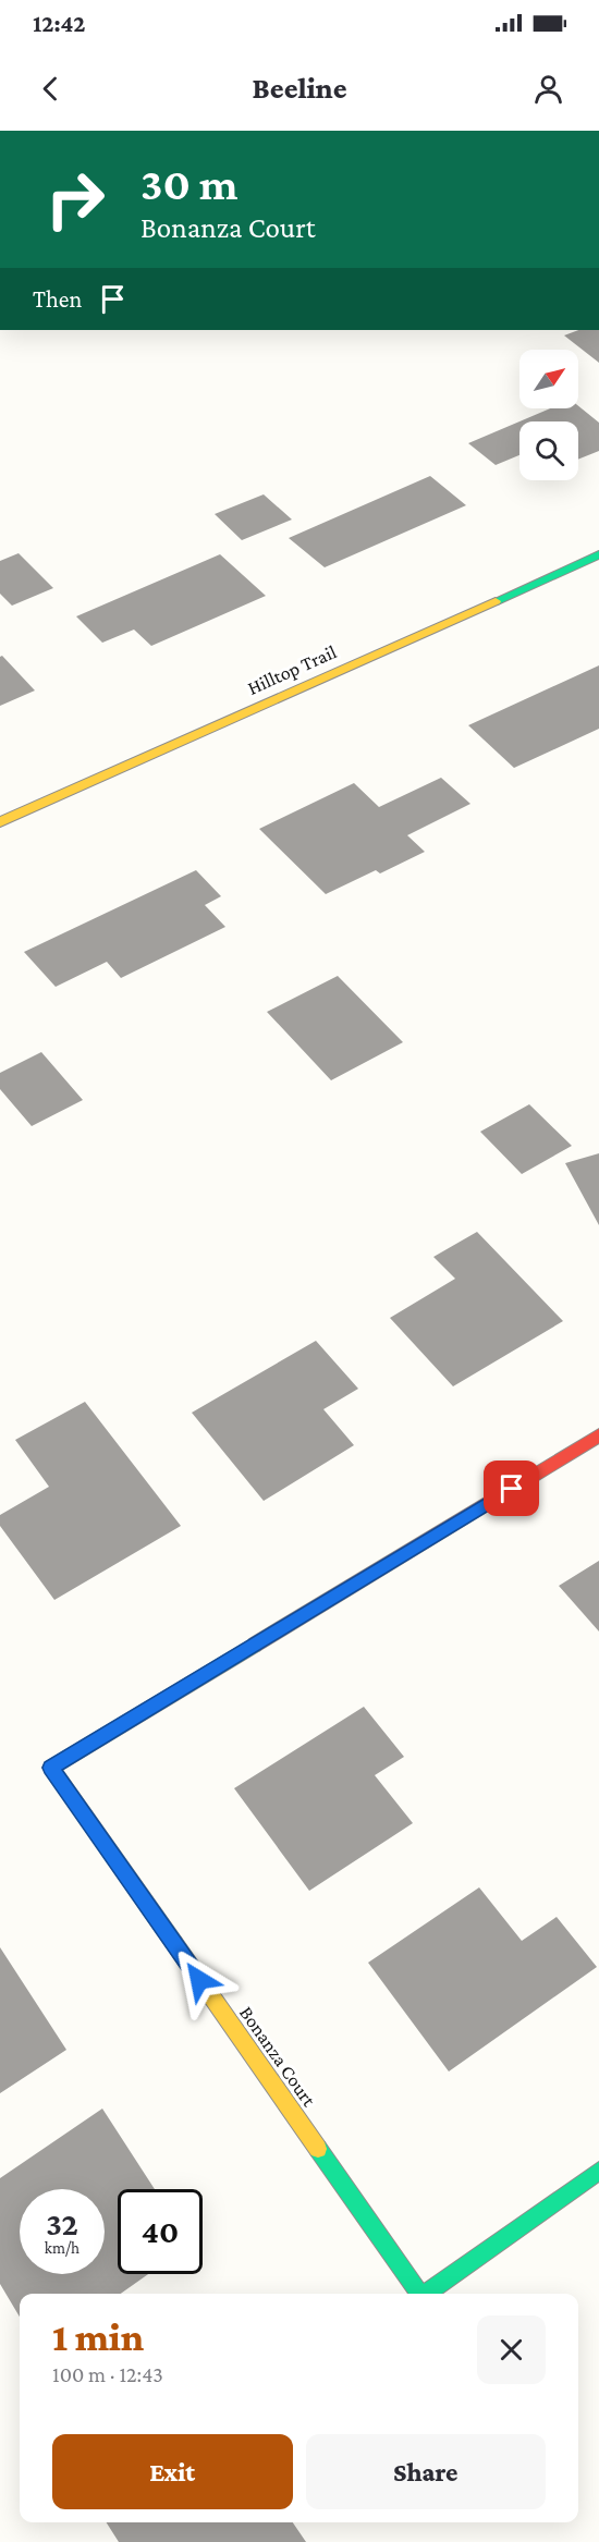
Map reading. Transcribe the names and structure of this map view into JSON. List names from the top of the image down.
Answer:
{
  "streets": {
    "street": ["Hilltop Trail", "Bonanza Court"]
  },
  "north": "top right",
  "page": {
    "status": "12:42",
    "header": "Beeline",
    "turn": ["30 m", "Bonanza Court"],
    "then": "Then",
    "speed": "32 km/h",
    "limit": "40",
    "heading": ["1 min", "100 m · 12:43"],
    "buttons": ["Exit", "Share"]
  }
}
